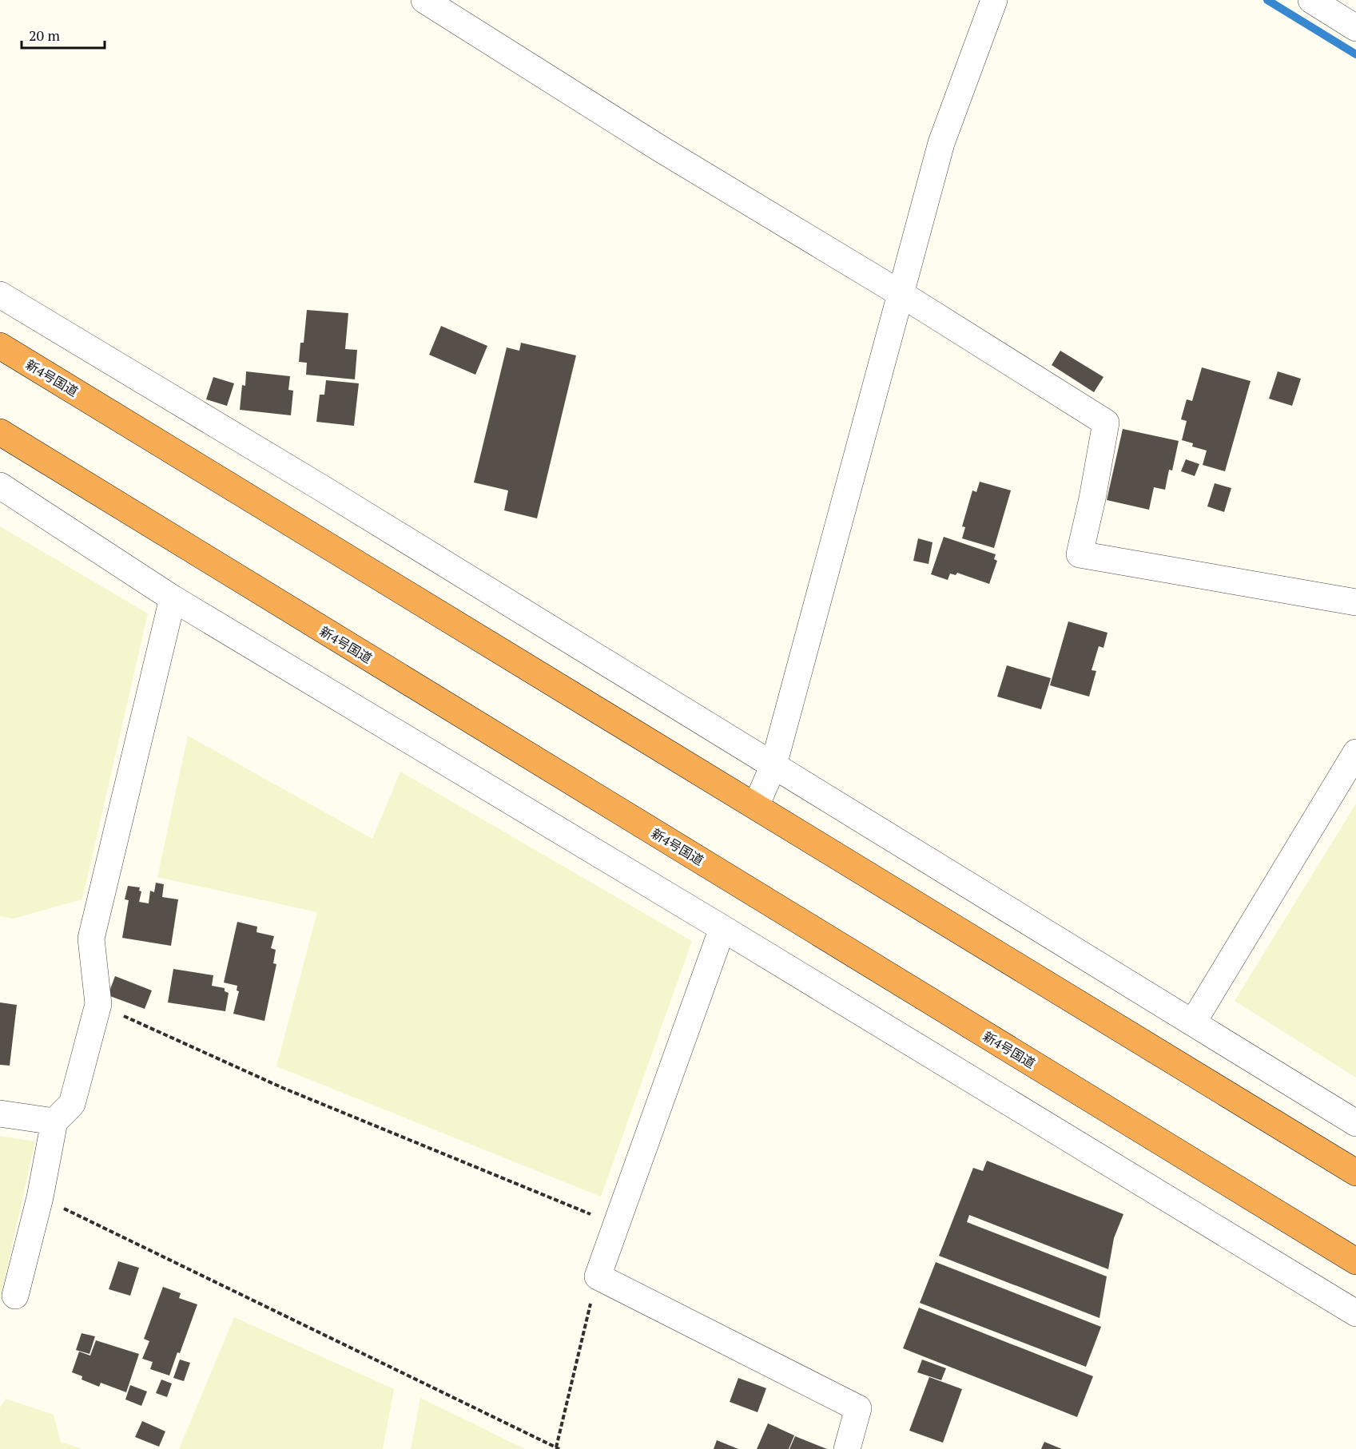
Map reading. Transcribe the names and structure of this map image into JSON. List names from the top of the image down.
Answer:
{
  "streets": {
    "highway": ["新4号国道"]
  },
  "scale_bar": "20 m"
}
